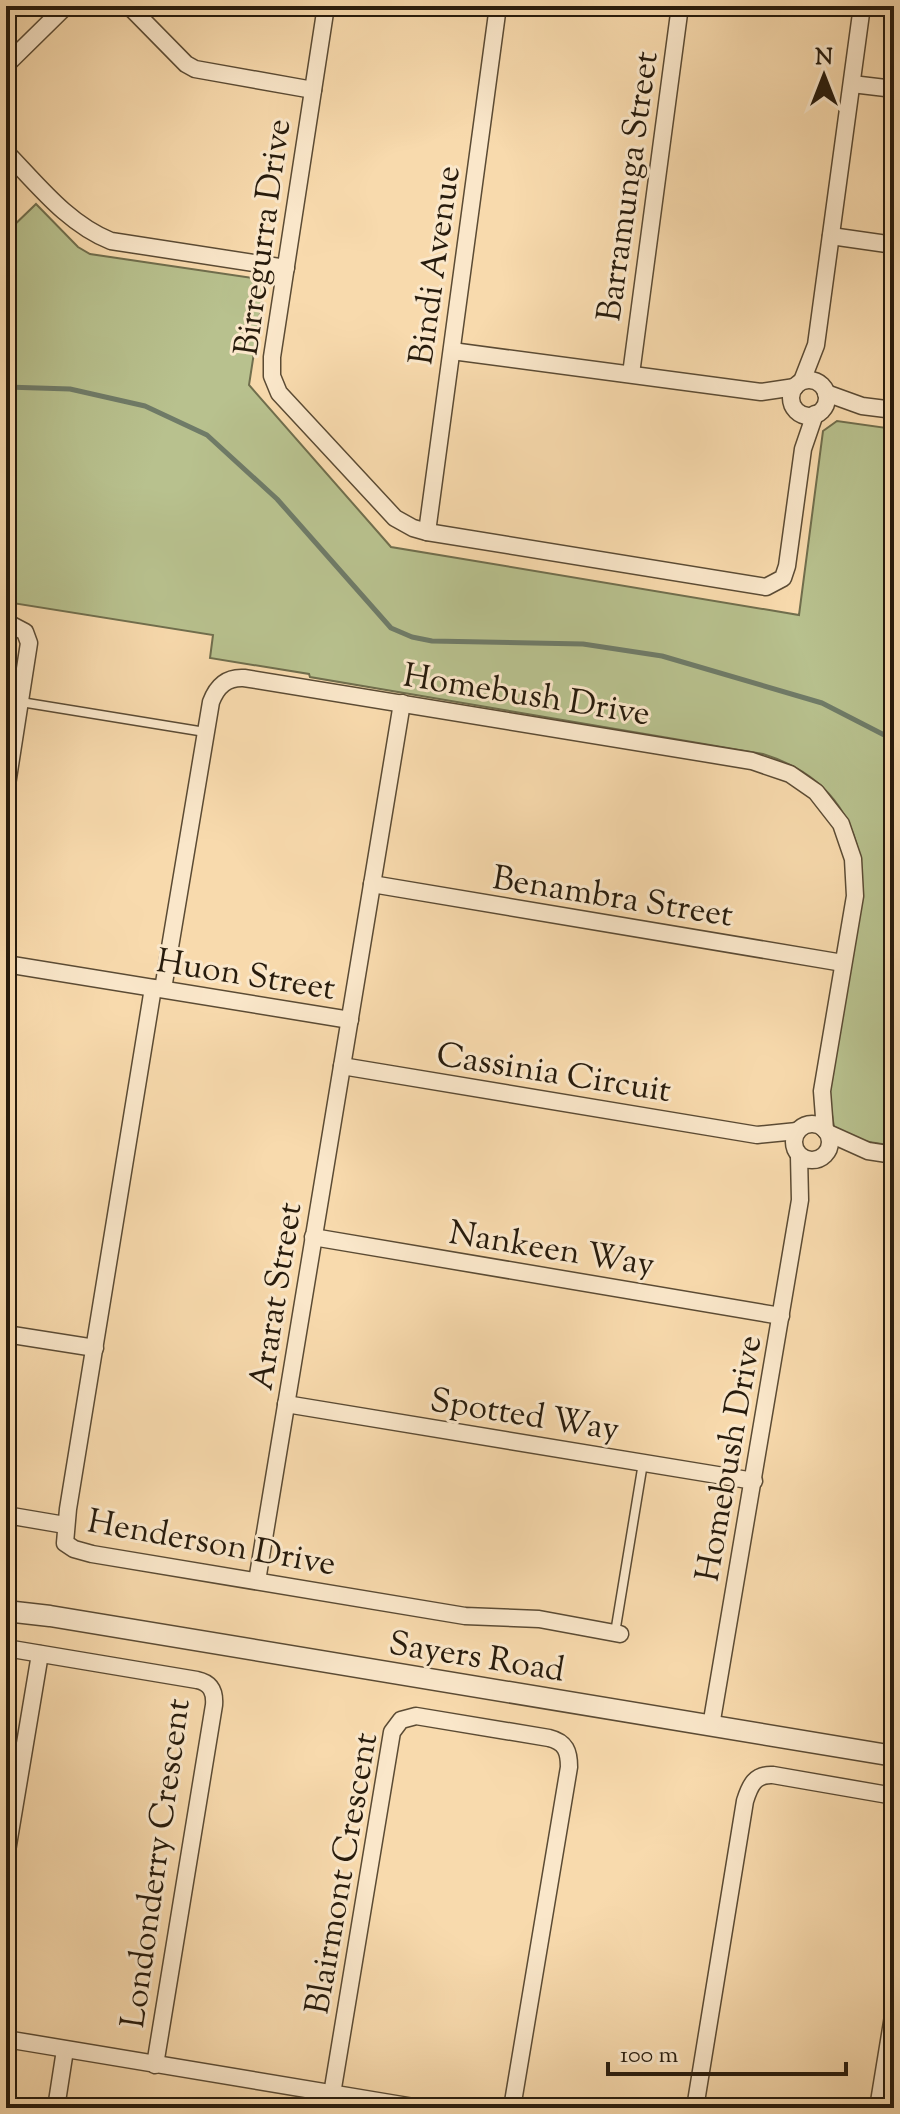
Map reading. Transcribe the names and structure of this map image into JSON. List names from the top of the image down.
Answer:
{
  "streets": {
    "street": [
      "Barramunga Street",
      "Birregurra Drive",
      "Bindi Avenue",
      "Homebush Drive",
      "Benambra Street",
      "Huon Street",
      "Cassinia Circuit",
      "Nankeen Way",
      "Ararat Street",
      "Spotted Way",
      "Henderson Drive",
      "Sayers Road",
      "Londonderry Crescent",
      "Blairmont Crescent"
    ]
  },
  "crossings": [
    ["Birregurra Drive", "Bindi Avenue"],
    ["Homebush Drive", "Benambra Street"],
    ["Homebush Drive", "Huon Street"],
    ["Homebush Drive", "Cassinia Circuit"],
    ["Homebush Drive", "Nankeen Way"],
    ["Homebush Drive", "Spotted Way"],
    ["Homebush Drive", "Henderson Drive"],
    ["Homebush Drive", "Sayers Road"],
    ["Benambra Street", "Huon Street"],
    ["Huon Street", "Ararat Street"],
    ["Huon Street", "Henderson Drive"],
    ["Cassinia Circuit", "Ararat Street"],
    ["Nankeen Way", "Ararat Street"],
    ["Ararat Street", "Spotted Way"],
    ["Ararat Street", "Henderson Drive"]
  ],
  "scale_bar": "100 m",
  "north": "top"
}
